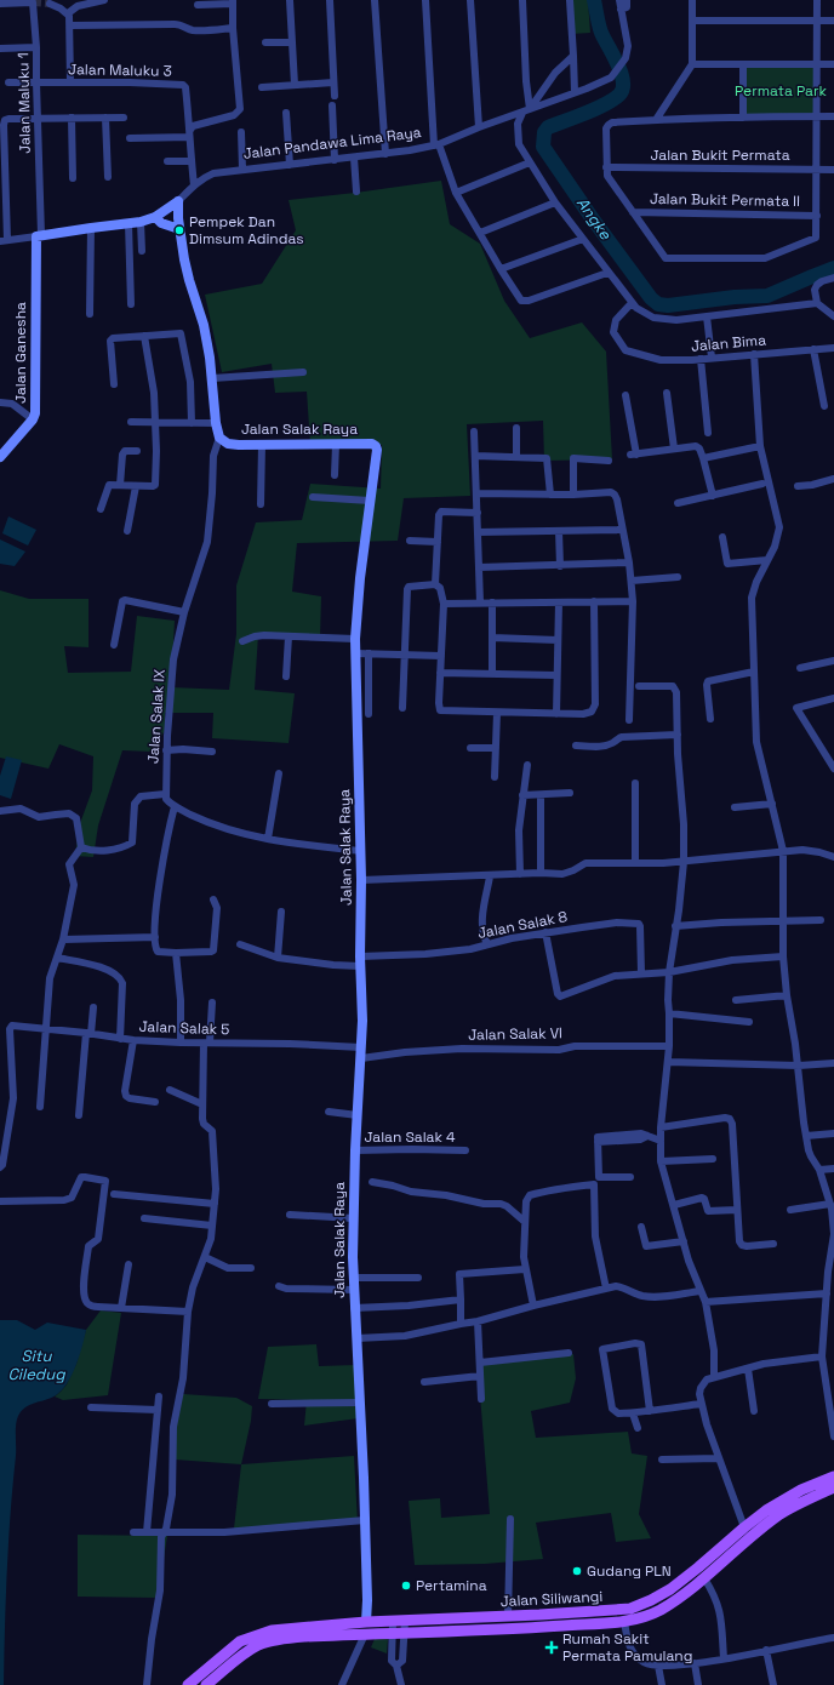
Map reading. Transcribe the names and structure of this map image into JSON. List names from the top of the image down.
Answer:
{
  "streets": {
    "main road": ["Jalan Siliwangi"],
    "street": [
      "Jalan Maluku 3",
      "Jalan Maluku 1",
      "Jalan Pandawa Lima Raya",
      "Jalan Bukit Permata",
      "Jalan Bukit Permata II",
      "Jalan Bima",
      "Jalan Ganesha",
      "Jalan Salak Raya",
      "Jalan Salak IX",
      "Jalan Salak 8",
      "Jalan Salak 5",
      "Jalan Salak VI",
      "Jalan Salak 4"
    ]
  },
  "crossings": [
    ["Jalan Maluku 3", "Jalan Maluku 1"],
    ["Jalan Maluku 1", "Jalan Pandawa Lima Raya"],
    ["Jalan Maluku 1", "Jalan Ganesha"],
    ["Jalan Pandawa Lima Raya", "Jalan Ganesha"],
    ["Jalan Pandawa Lima Raya", "Jalan Salak Raya"],
    ["Jalan Salak Raya", "Jalan Salak IX"],
    ["Jalan Salak Raya", "Jalan Salak 8"],
    ["Jalan Salak Raya", "Jalan Salak 5"],
    ["Jalan Salak Raya", "Jalan Salak VI"],
    ["Jalan Salak Raya", "Jalan Salak 4"],
    ["Jalan Salak Raya", "Jalan Siliwangi"],
    ["Jalan Salak 5", "Jalan Salak VI"]
  ],
  "water": ["Angke", "Situ Ciledug"],
  "parks": ["Permata Park"],
  "places": {
    "other": ["Pempek Dan Dimsum Adindas", "Gudang PLN", "Pertamina"],
    "health": ["Rumah Sakit Permata Pamulang"]
  }
}
